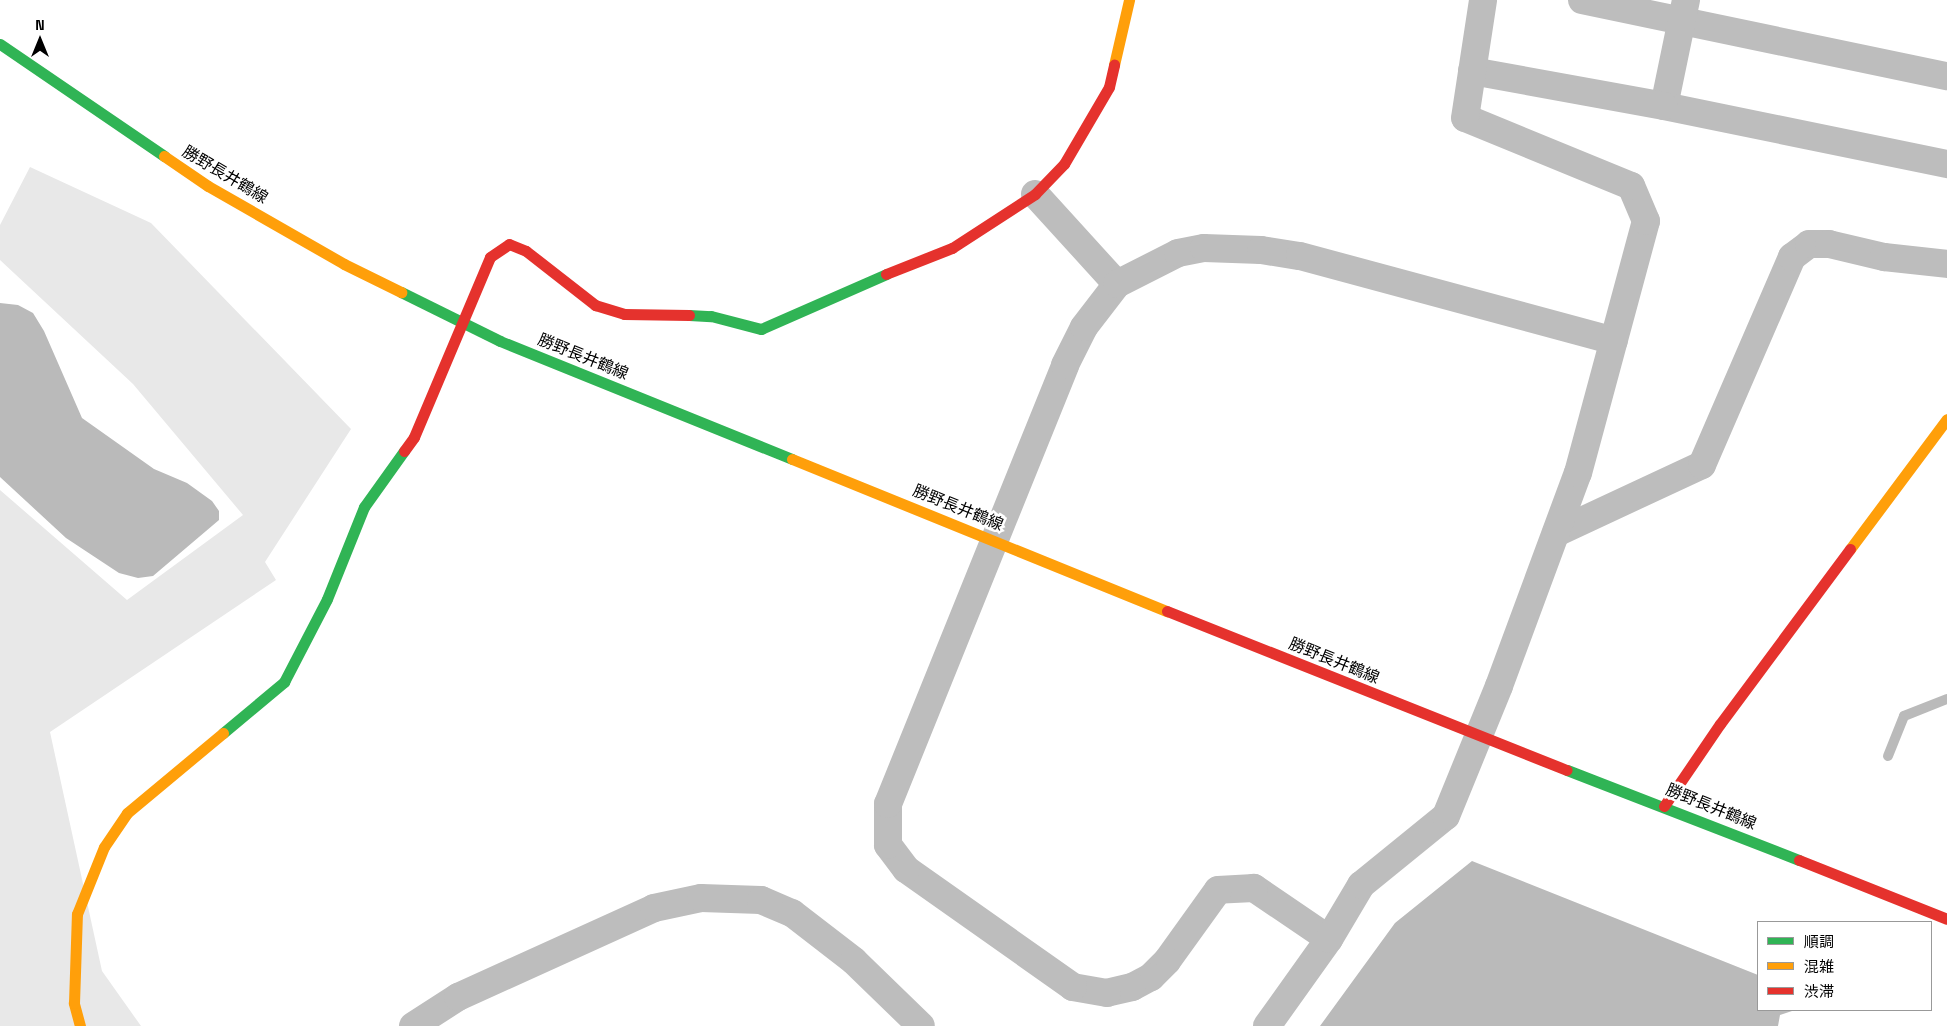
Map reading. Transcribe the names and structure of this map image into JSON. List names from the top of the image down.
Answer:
{
  "streets": {
    "street": ["勝野長井鶴線"]
  },
  "legend": ["順調", "混雑", "渋滞"],
  "north": "top"
}
